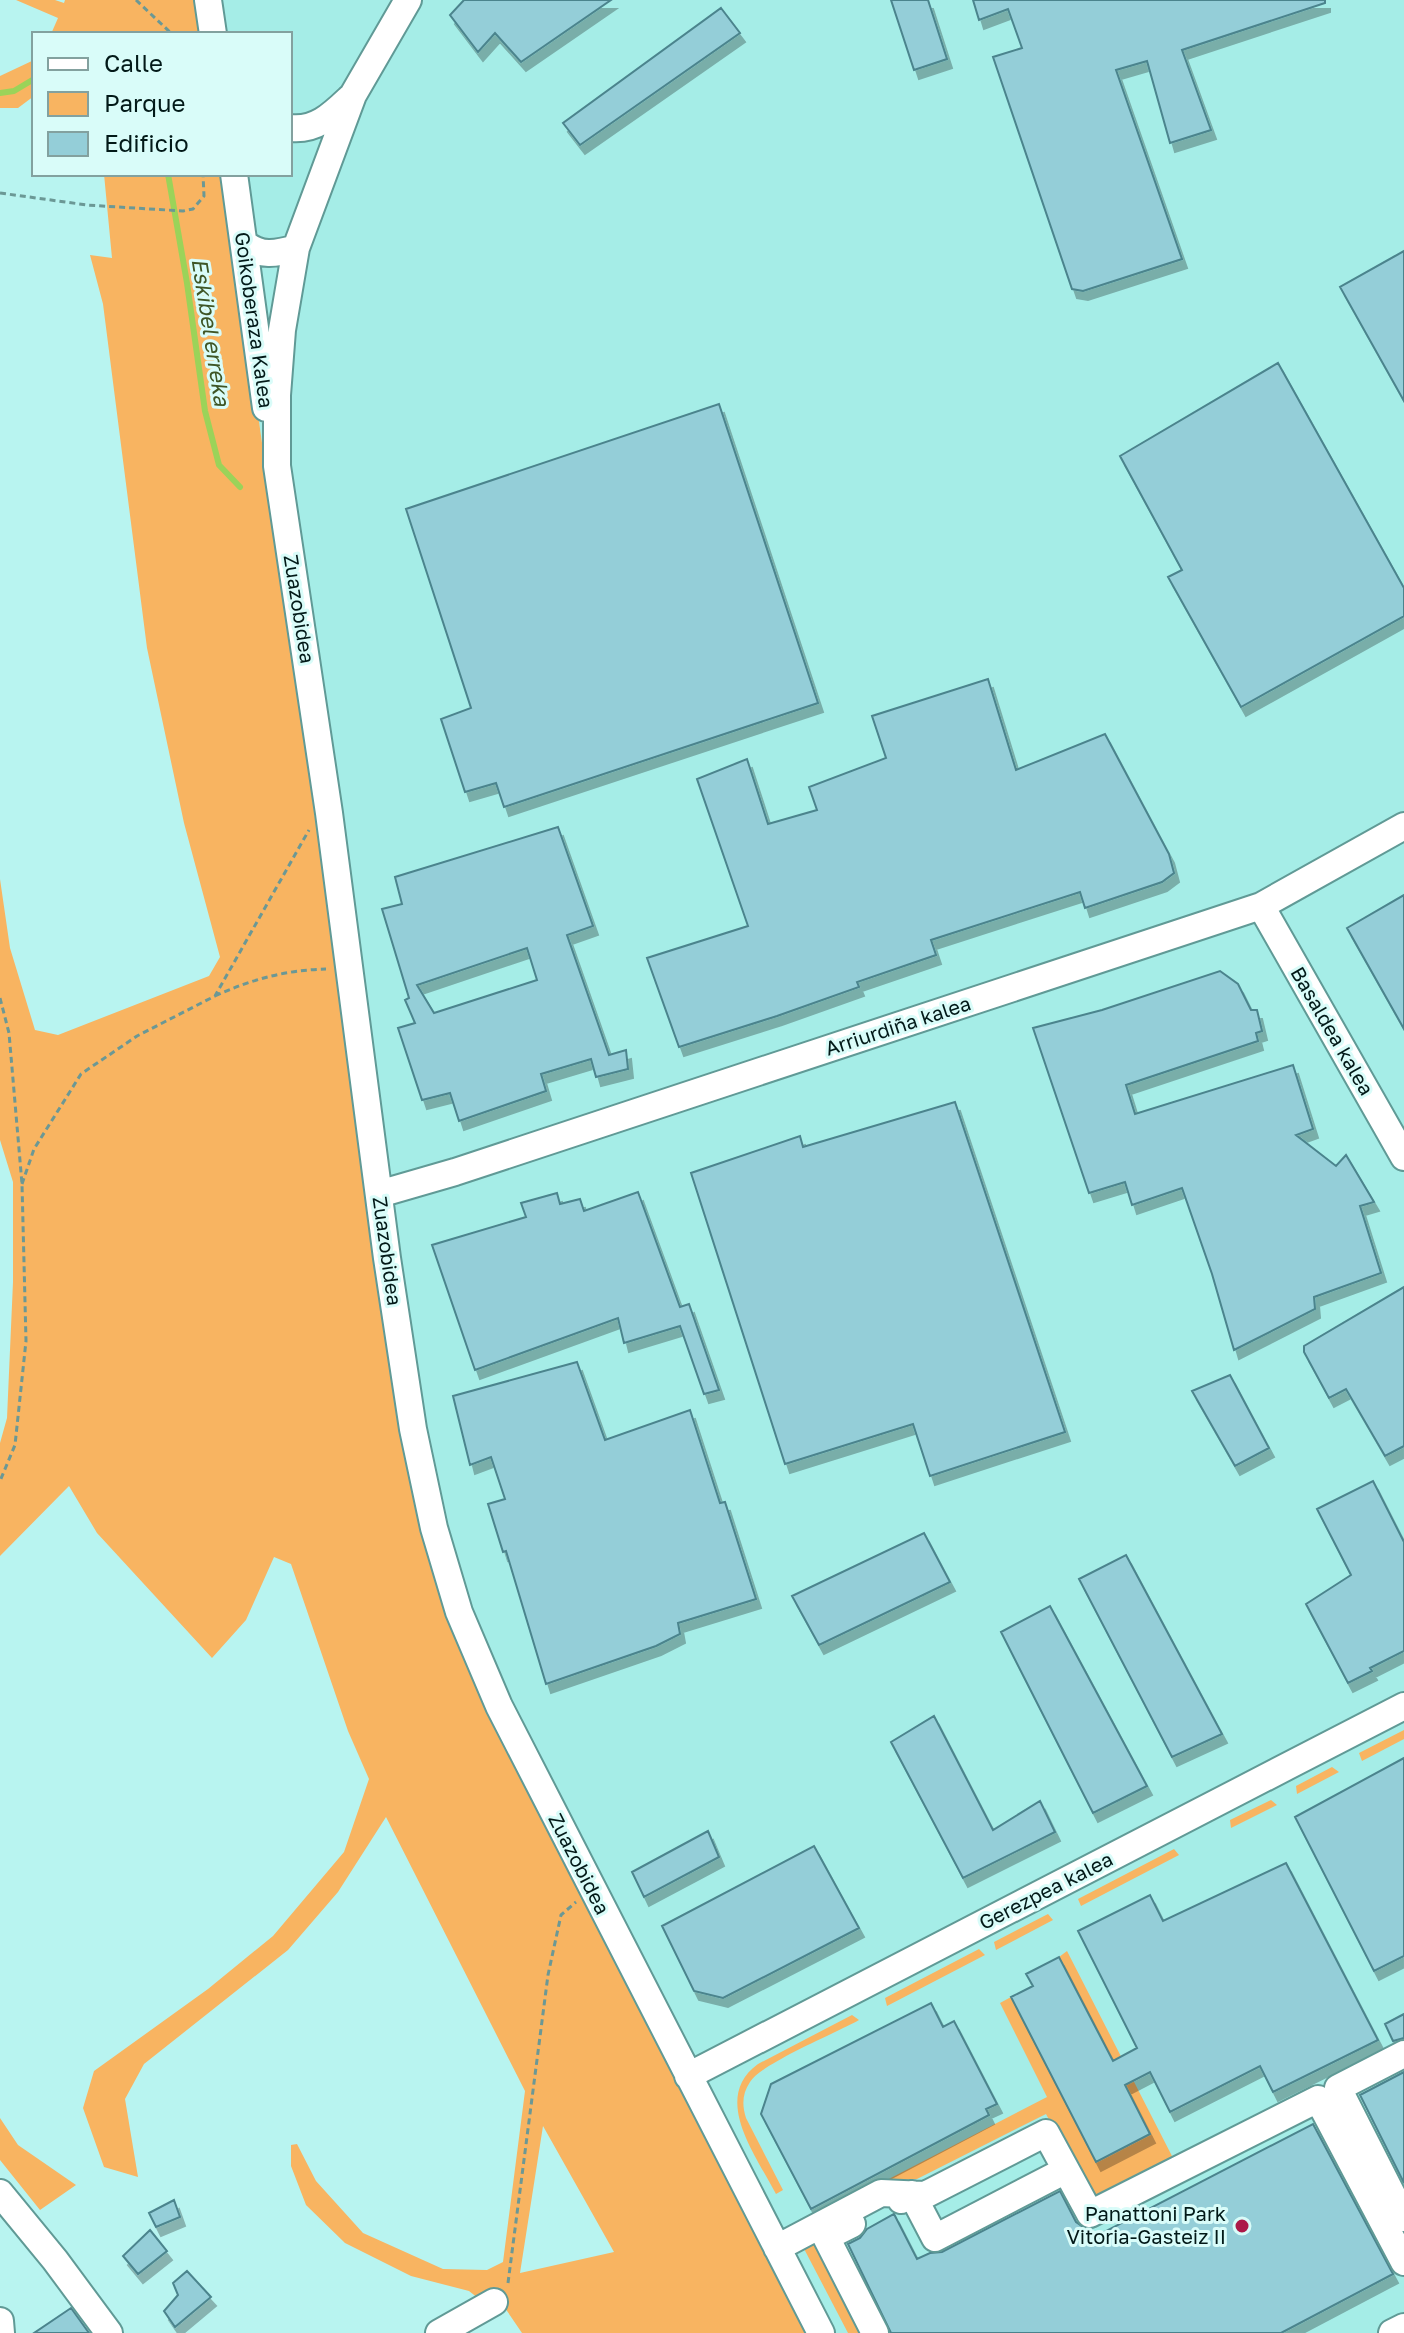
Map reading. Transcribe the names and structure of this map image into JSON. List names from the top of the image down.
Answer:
{
  "streets": {
    "street": [
      "Goikoberaza Kalea",
      "Zuazobidea",
      "Arriurdiña kalea",
      "Basaldea kalea",
      "Gerezpea kalea"
    ]
  },
  "crossings": [
    ["Goikoberaza Kalea", "Zuazobidea"],
    ["Zuazobidea", "Arriurdiña kalea"],
    ["Zuazobidea", "Gerezpea kalea"],
    ["Arriurdiña kalea", "Basaldea kalea"]
  ],
  "water": ["Eskibel erreka"],
  "places": ["Panattoni Park Vitoria-Gasteiz II"],
  "legend": ["Calle", "Parque", "Edificio"]
}
